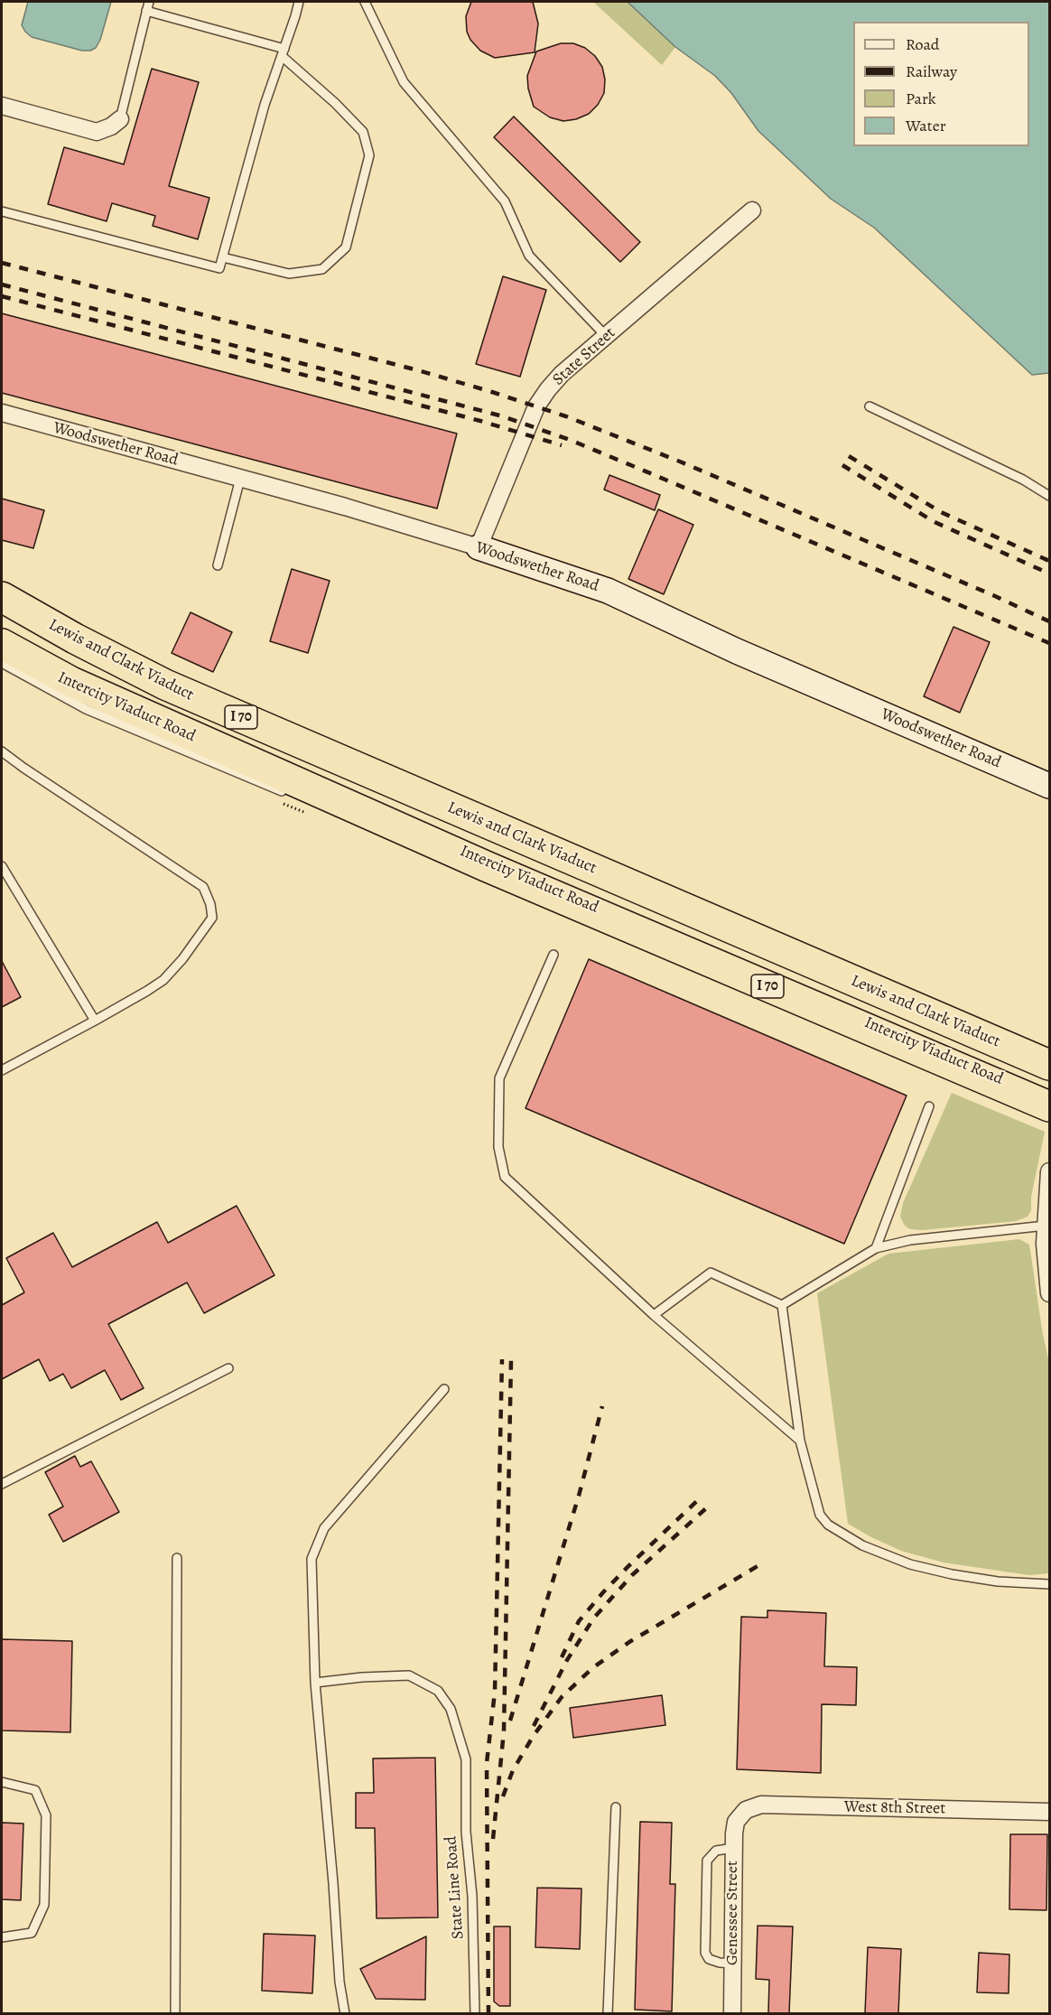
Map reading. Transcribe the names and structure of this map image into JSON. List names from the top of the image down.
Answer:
{
  "streets": {
    "highway": ["Lewis and Clark Viaduct", "I 70"],
    "street": [
      "State Street",
      "Woodswether Road",
      "West 8th Street",
      "Genessee Street"
    ],
    "lane": ["Intercity Viaduct Road", "State Line Road"]
  },
  "crossings": [
    ["State Street", "Woodswether Road"],
    ["West 8th Street", "Genessee Street"]
  ],
  "legend": [
    "Road",
    "Railway",
    "Park",
    "Water"
  ]
}
